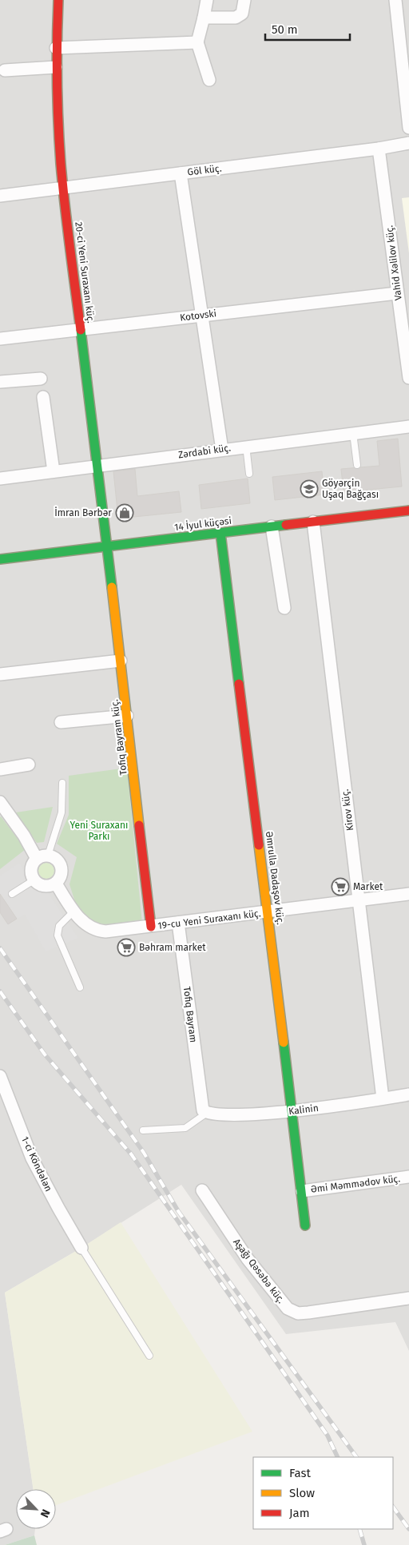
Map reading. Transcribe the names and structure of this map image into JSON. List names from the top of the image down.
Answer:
{
  "streets": {
    "street": [
      "Göl küç.",
      "Vahid Xəlilov küç.",
      "20-ci Yeni Suraxanı küç.",
      "Kotovski",
      "Zərdabi küç.",
      "14 İyul küçəsi",
      "Tofiq Bayram küç.",
      "Kirov küç.",
      "Əmrulla Dadaşov küç.",
      "19-cu Yeni Suraxanı küç.",
      "Tofiq Bayram",
      "Kalinin",
      "1-ci Köndələn",
      "Əmi Məmmədov küç.",
      "Aşağı Qəsəbə küç."
    ]
  },
  "crossings": [
    ["Göl küç.", "Vahid Xəlilov küç."],
    ["Göl küç.", "20-ci Yeni Suraxanı küç."],
    ["Vahid Xəlilov küç.", "Kotovski"],
    ["20-ci Yeni Suraxanı küç.", "Kotovski"],
    ["20-ci Yeni Suraxanı küç.", "Zərdabi küç."],
    ["20-ci Yeni Suraxanı küç.", "14 İyul küçəsi"],
    ["20-ci Yeni Suraxanı küç.", "Tofiq Bayram küç."],
    ["14 İyul küçəsi", "Tofiq Bayram küç."],
    ["14 İyul küçəsi", "Kirov küç."],
    ["14 İyul küçəsi", "Əmrulla Dadaşov küç."],
    ["Tofiq Bayram küç.", "19-cu Yeni Suraxanı küç."],
    ["Kirov küç.", "19-cu Yeni Suraxanı küç."],
    ["Kirov küç.", "Kalinin"],
    ["Əmrulla Dadaşov küç.", "19-cu Yeni Suraxanı küç."],
    ["Əmrulla Dadaşov küç.", "Kalinin"],
    ["Əmrulla Dadaşov küç.", "Əmi Məmmədov küç."],
    ["19-cu Yeni Suraxanı küç.", "Tofiq Bayram"],
    ["Tofiq Bayram", "Kalinin"]
  ],
  "parks": ["Yeni Suraxanı Parkı"],
  "places": {
    "school or university": ["Göyərçin Uşaq Bağçası"],
    "shop": ["İmran Bərbər"],
    "supermarket": ["Market", "Bәhram market"]
  },
  "legend": ["Fast", "Slow", "Jam"],
  "scale_bar": "50 m",
  "north": "bottom right"
}
